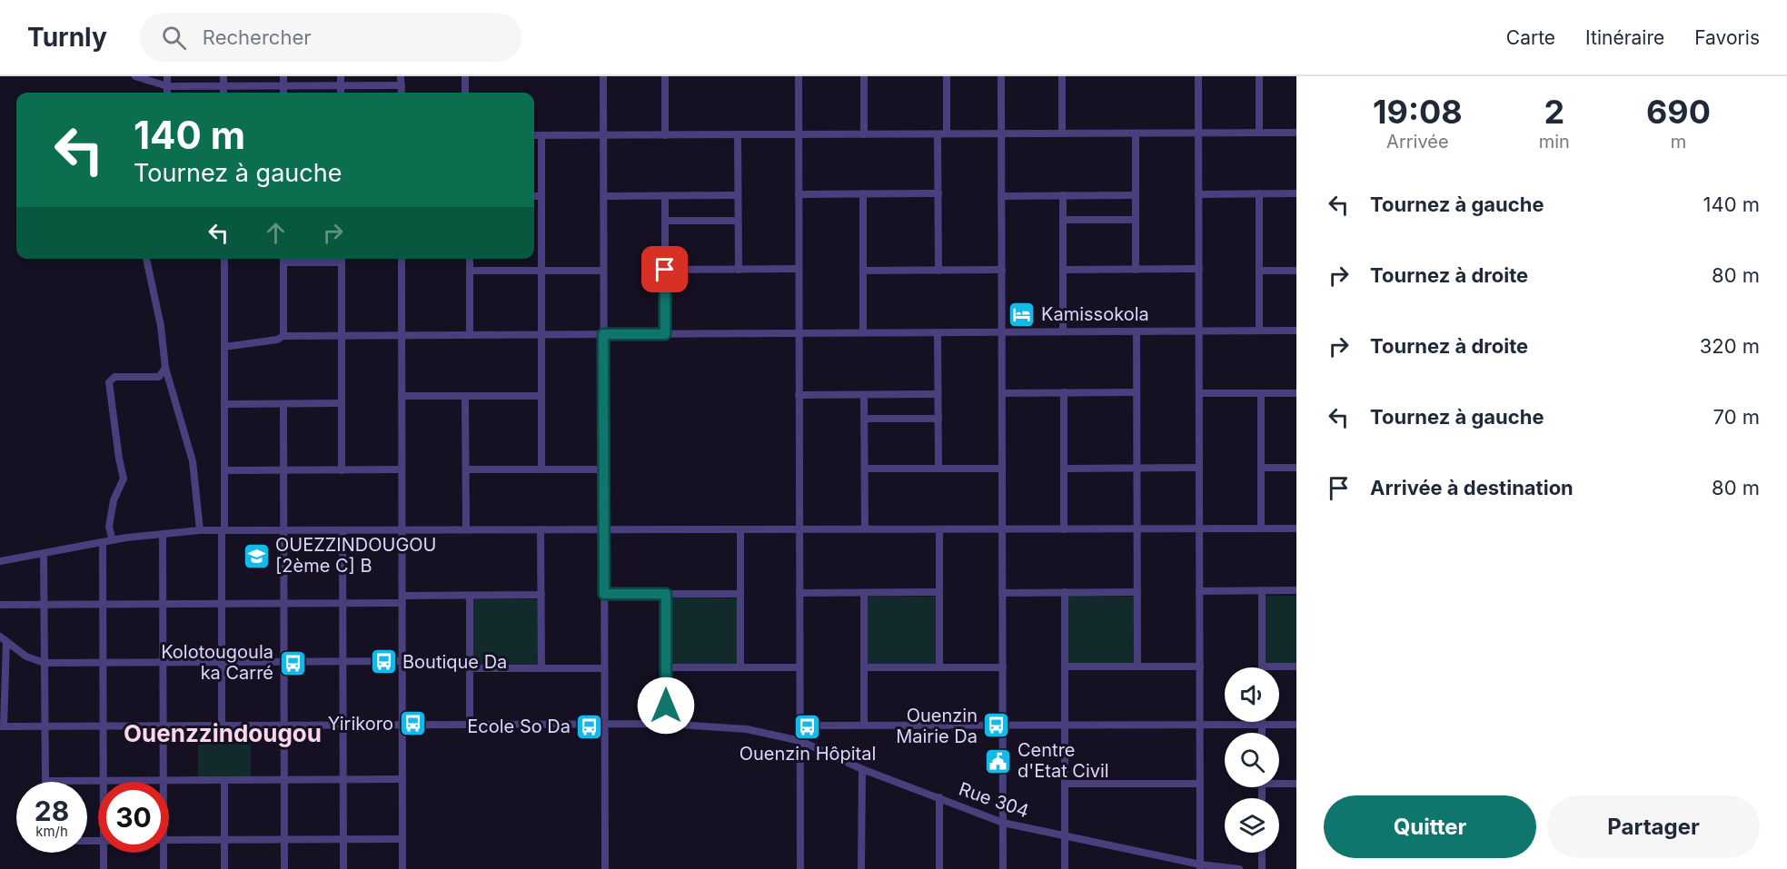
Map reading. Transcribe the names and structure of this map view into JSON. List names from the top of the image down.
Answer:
{
  "streets": {
    "street": ["Rue 304"]
  },
  "districts": ["Ouenzzindougou"],
  "places": {
    "hotel": ["Kamissokola"],
    "school or university": ["OUEZZINDOUGOU [2ème C] B"],
    "bus stop": [
      "Boutique Da",
      "Kolotougoula ka Carré",
      "Yirikoro",
      "Ouenzin Mairie Da",
      "Ecole So Da",
      "Ouenzin Hôpital"
    ],
    "public building": ["Centre d'Etat Civil"]
  },
  "page": {
    "header": "Turnly",
    "search": "Rechercher",
    "nav": ["Carte", "Itinéraire", "Favoris"],
    "eta": [
      "19:08",
      "Arrivée",
      "2",
      "min",
      "690",
      "m"
    ],
    "turn": ["140 m", "Tournez à gauche"],
    "list": [
      {
        "name": "Tournez à gauche",
        "value": "140 m"
      },
      {
        "name": "Tournez à droite",
        "value": "80 m"
      },
      {
        "name": "Tournez à droite",
        "value": "320 m"
      },
      {
        "name": "Tournez à gauche",
        "value": "70 m"
      },
      {
        "name": "Arrivée à destination",
        "value": "80 m"
      }
    ],
    "speed": "28 km/h",
    "limit": "30",
    "buttons": ["Quitter", "Partager"]
  }
}
